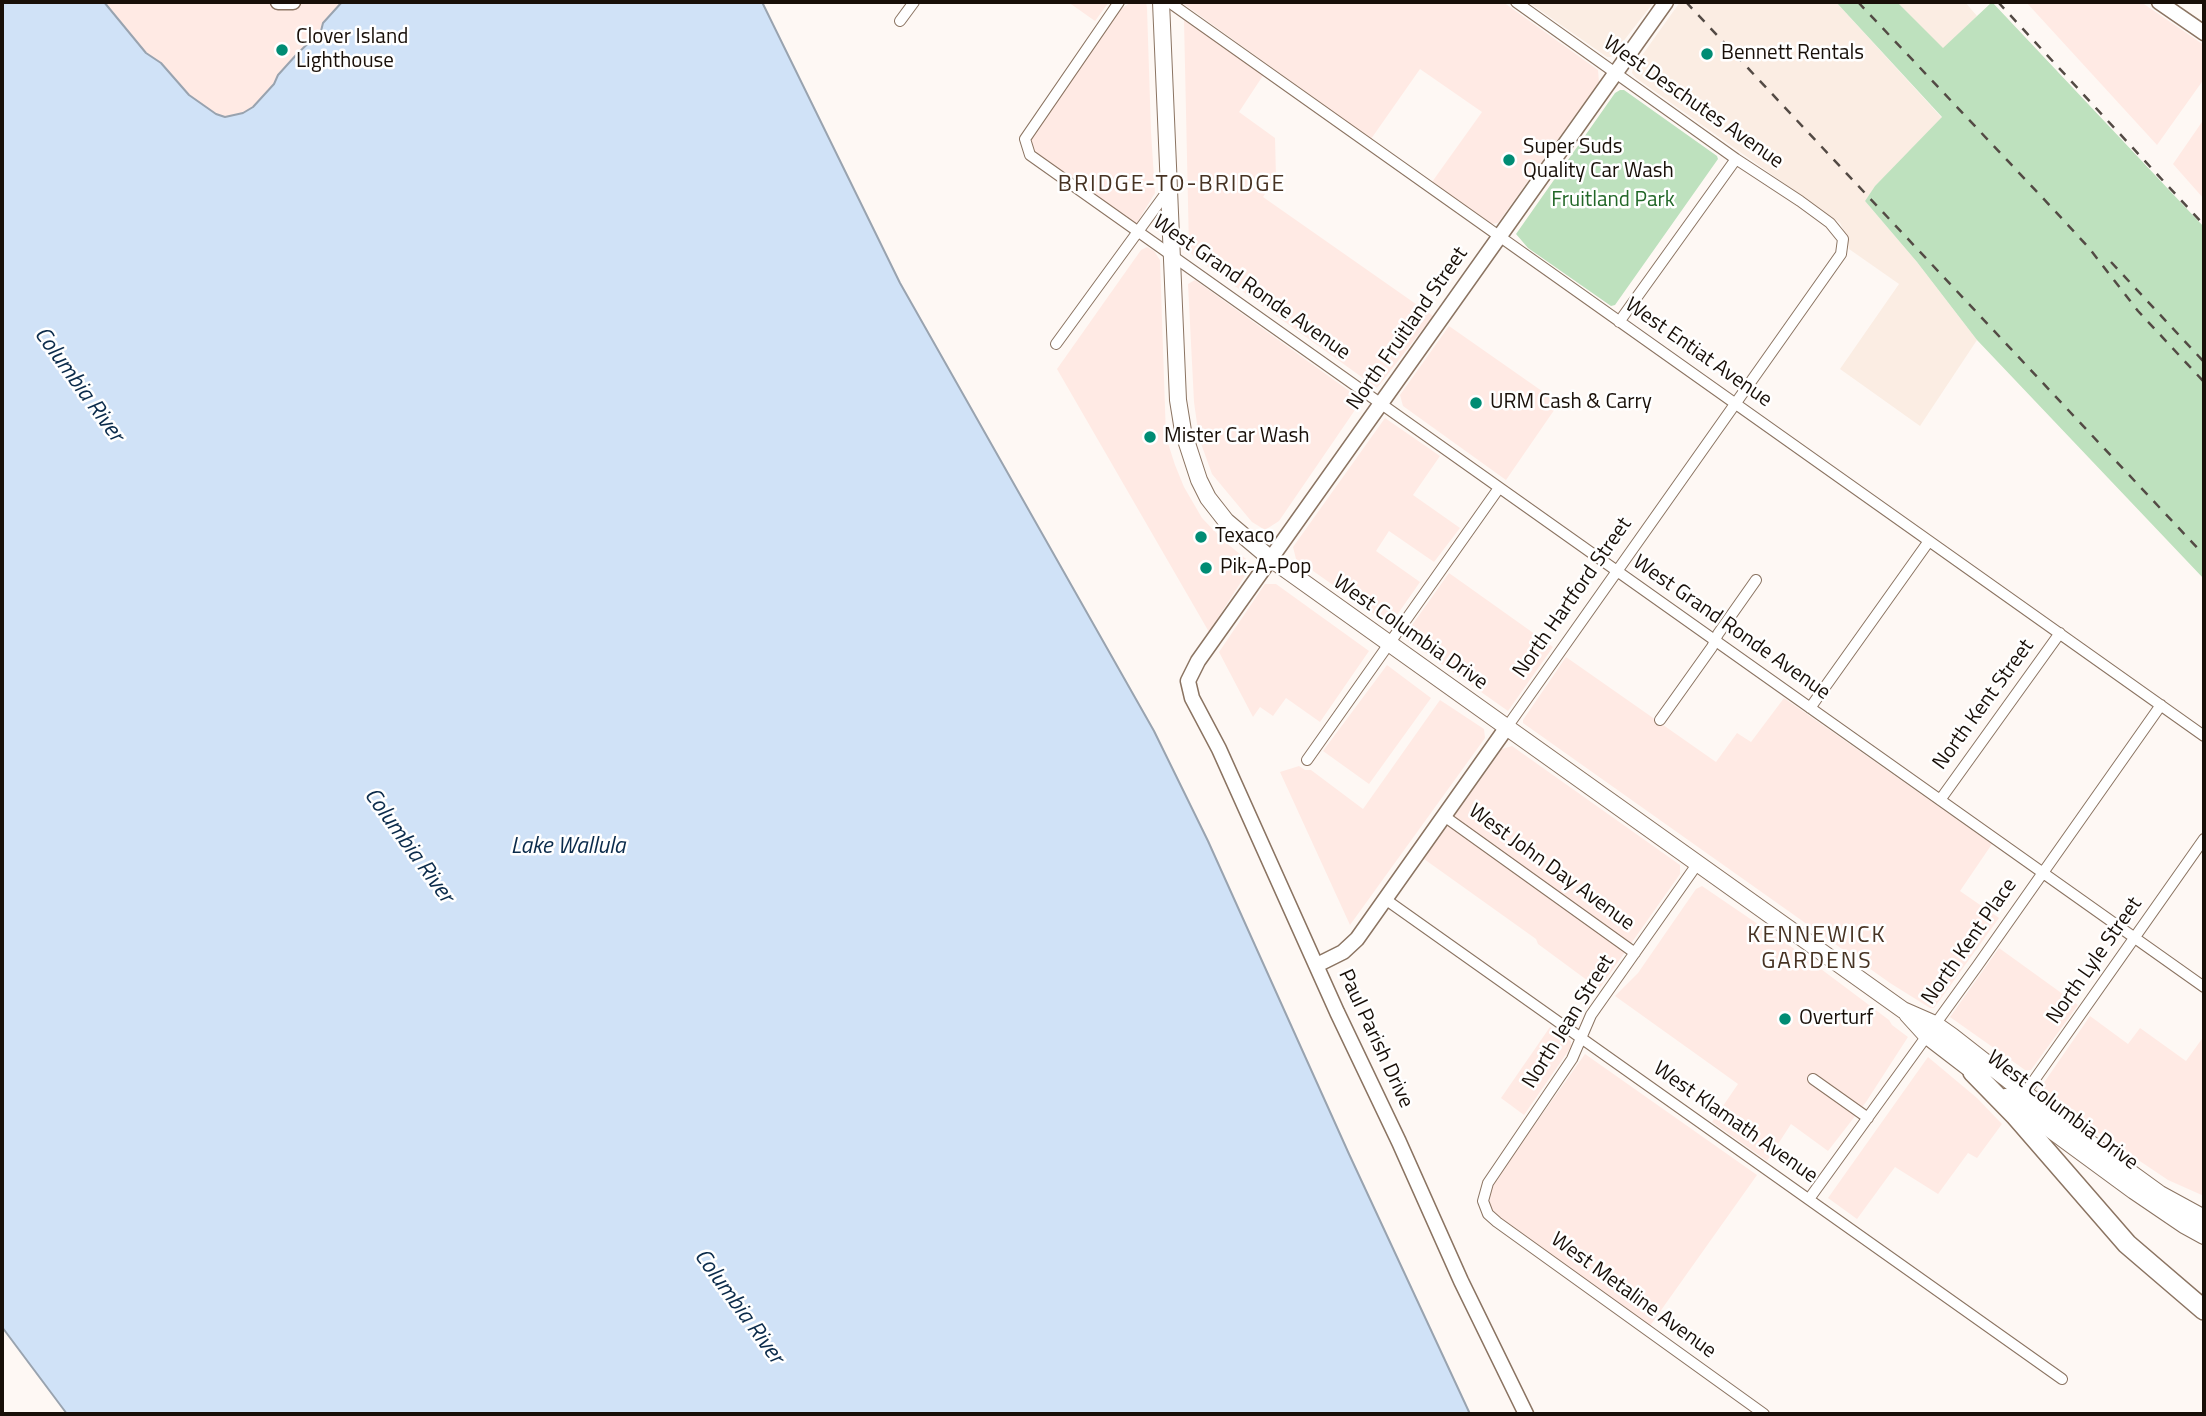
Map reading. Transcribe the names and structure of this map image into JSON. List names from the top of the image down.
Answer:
{
  "streets": {
    "main road": ["West Columbia Drive"],
    "street": [
      "West Deschutes Avenue",
      "West Grand Ronde Avenue",
      "North Fruitland Street",
      "West Entiat Avenue",
      "North Hartford Street",
      "North Kent Street",
      "West John Day Avenue",
      "North Kent Place",
      "North Lyle Street",
      "North Jean Street",
      "Paul Parish Drive",
      "West Klamath Avenue",
      "West Metaline Avenue"
    ]
  },
  "crossings": [
    ["West Deschutes Avenue", "North Fruitland Street"],
    ["West Deschutes Avenue", "North Hartford Street"],
    ["West Grand Ronde Avenue", "North Fruitland Street"],
    ["West Grand Ronde Avenue", "North Hartford Street"],
    ["West Grand Ronde Avenue", "West Columbia Drive"],
    ["West Grand Ronde Avenue", "North Kent Street"],
    ["West Grand Ronde Avenue", "North Kent Place"],
    ["West Grand Ronde Avenue", "North Lyle Street"],
    ["North Fruitland Street", "West Entiat Avenue"],
    ["North Fruitland Street", "West Columbia Drive"],
    ["North Fruitland Street", "Paul Parish Drive"],
    ["West Entiat Avenue", "North Hartford Street"],
    ["West Entiat Avenue", "North Kent Street"],
    ["West Entiat Avenue", "North Kent Place"],
    ["North Hartford Street", "West Columbia Drive"],
    ["North Hartford Street", "West John Day Avenue"],
    ["North Hartford Street", "Paul Parish Drive"],
    ["North Hartford Street", "West Klamath Avenue"],
    ["West Columbia Drive", "North Kent Place"],
    ["West Columbia Drive", "North Lyle Street"],
    ["West Columbia Drive", "North Jean Street"],
    ["West John Day Avenue", "North Jean Street"],
    ["North Kent Place", "West Klamath Avenue"],
    ["North Jean Street", "West Klamath Avenue"],
    ["North Jean Street", "West Metaline Avenue"]
  ],
  "districts": ["BRIDGE-TO-BRIDGE", "KENNEWICK GARDENS"],
  "water": ["Columbia River", "Lake Wallula"],
  "parks": ["Fruitland Park"],
  "places": [
    "Clover Island Lighthouse",
    "Bennett Rentals",
    "Super Suds Quality Car Wash",
    "URM Cash & Carry",
    "Mister Car Wash",
    "Texaco",
    "Pik-A-Pop",
    "Overturf"
  ]
}
